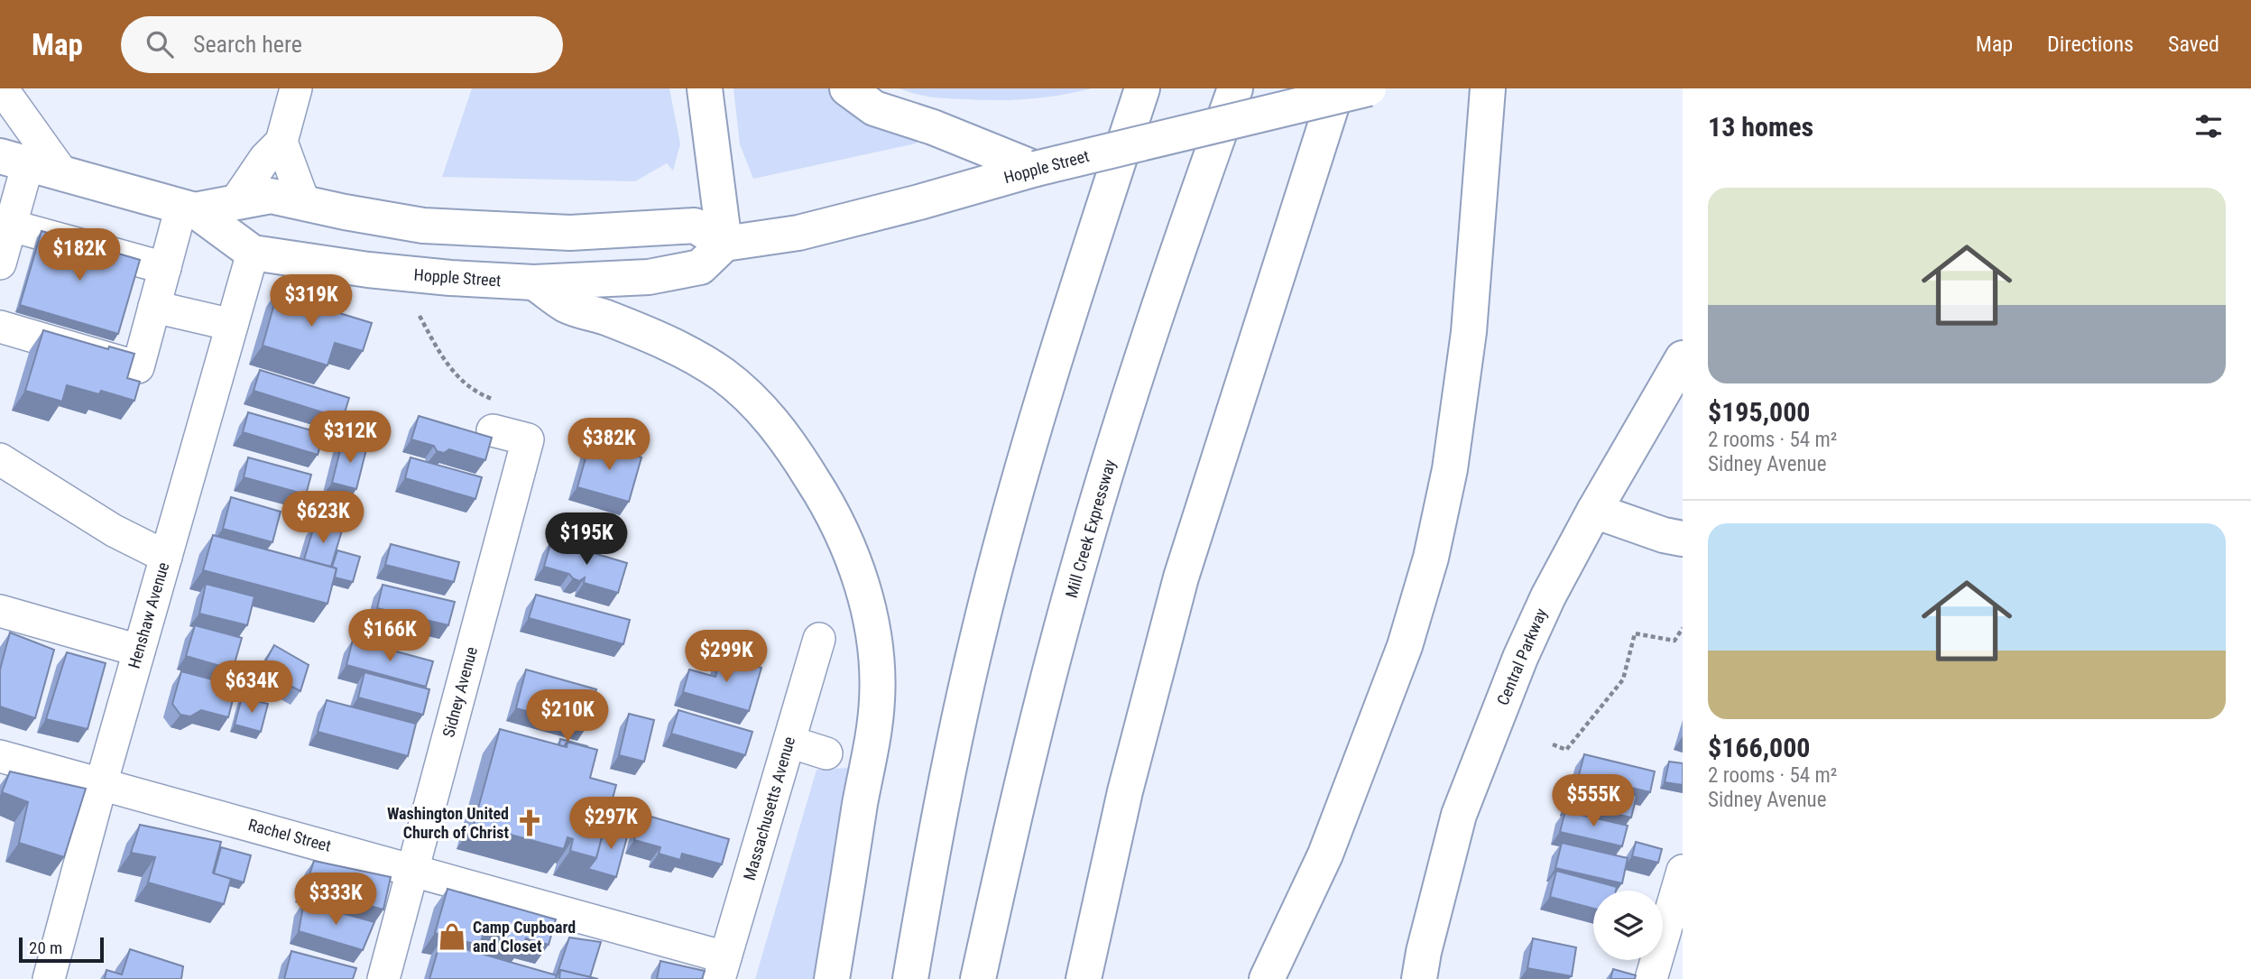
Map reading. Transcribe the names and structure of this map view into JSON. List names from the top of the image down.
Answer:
{
  "streets": {
    "main road": ["Hopple Street", "Mill Creek Expressway", "Central Parkway"],
    "street": [
      "Henshaw Avenue",
      "Sidney Avenue",
      "Massachusetts Avenue",
      "Rachel Street"
    ]
  },
  "crossings": [
    ["Hopple Street", "Henshaw Avenue"],
    ["Henshaw Avenue", "Rachel Street"],
    ["Sidney Avenue", "Rachel Street"],
    ["Massachusetts Avenue", "Rachel Street"]
  ],
  "places": {
    "church": ["Washington United Church of Christ"],
    "shop": ["Camp Cupboard and Closet"]
  },
  "scale_bar": "20 m",
  "page": {
    "header": "Map",
    "search": "Search here",
    "nav": ["Map", "Directions", "Saved"],
    "heading": "13 homes",
    "list": [
      {
        "name": "$195,000",
        "note": "2 rooms · 54 m² · Sidney Avenue"
      },
      {
        "name": "$166,000",
        "note": "2 rooms · 54 m² · Sidney Avenue"
      }
    ],
    "price": [
      "$182K",
      "$319K",
      "$312K",
      "$382K",
      "$623K",
      "$195K",
      "$166K",
      "$299K",
      "$634K",
      "$210K",
      "$555K",
      "$297K",
      "$333K"
    ],
    "scale": "20 m"
  }
}
